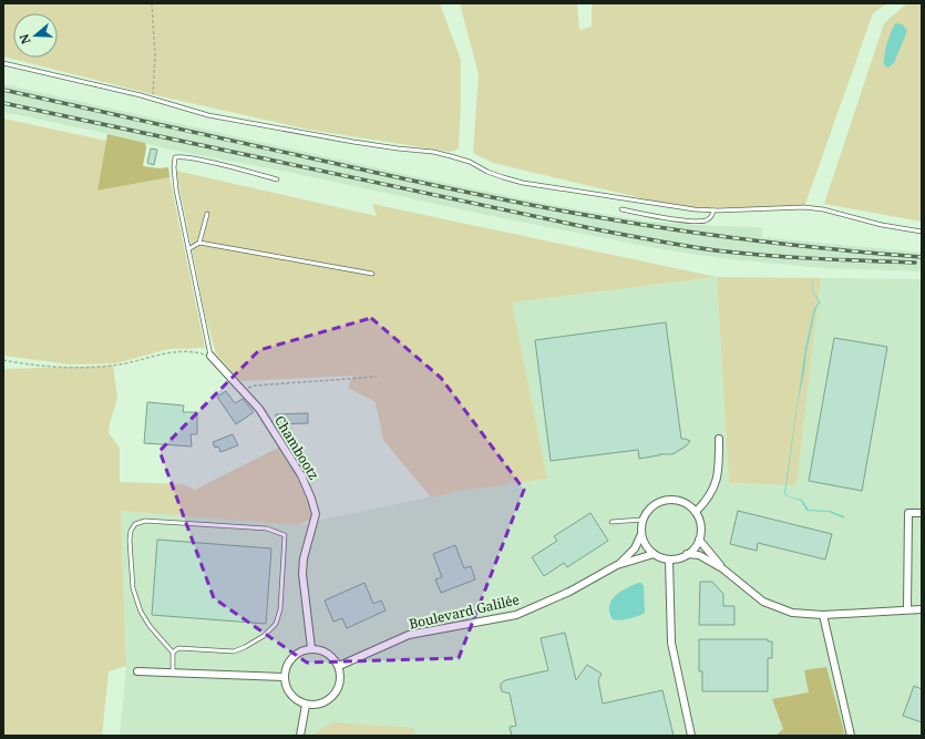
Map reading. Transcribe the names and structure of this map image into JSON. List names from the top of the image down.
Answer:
{
  "streets": {
    "street": ["Chambootz", "Boulevard Galilée"]
  },
  "crossings": [
    ["Chambootz", "Boulevard Galilée"]
  ],
  "north": "left"
}
